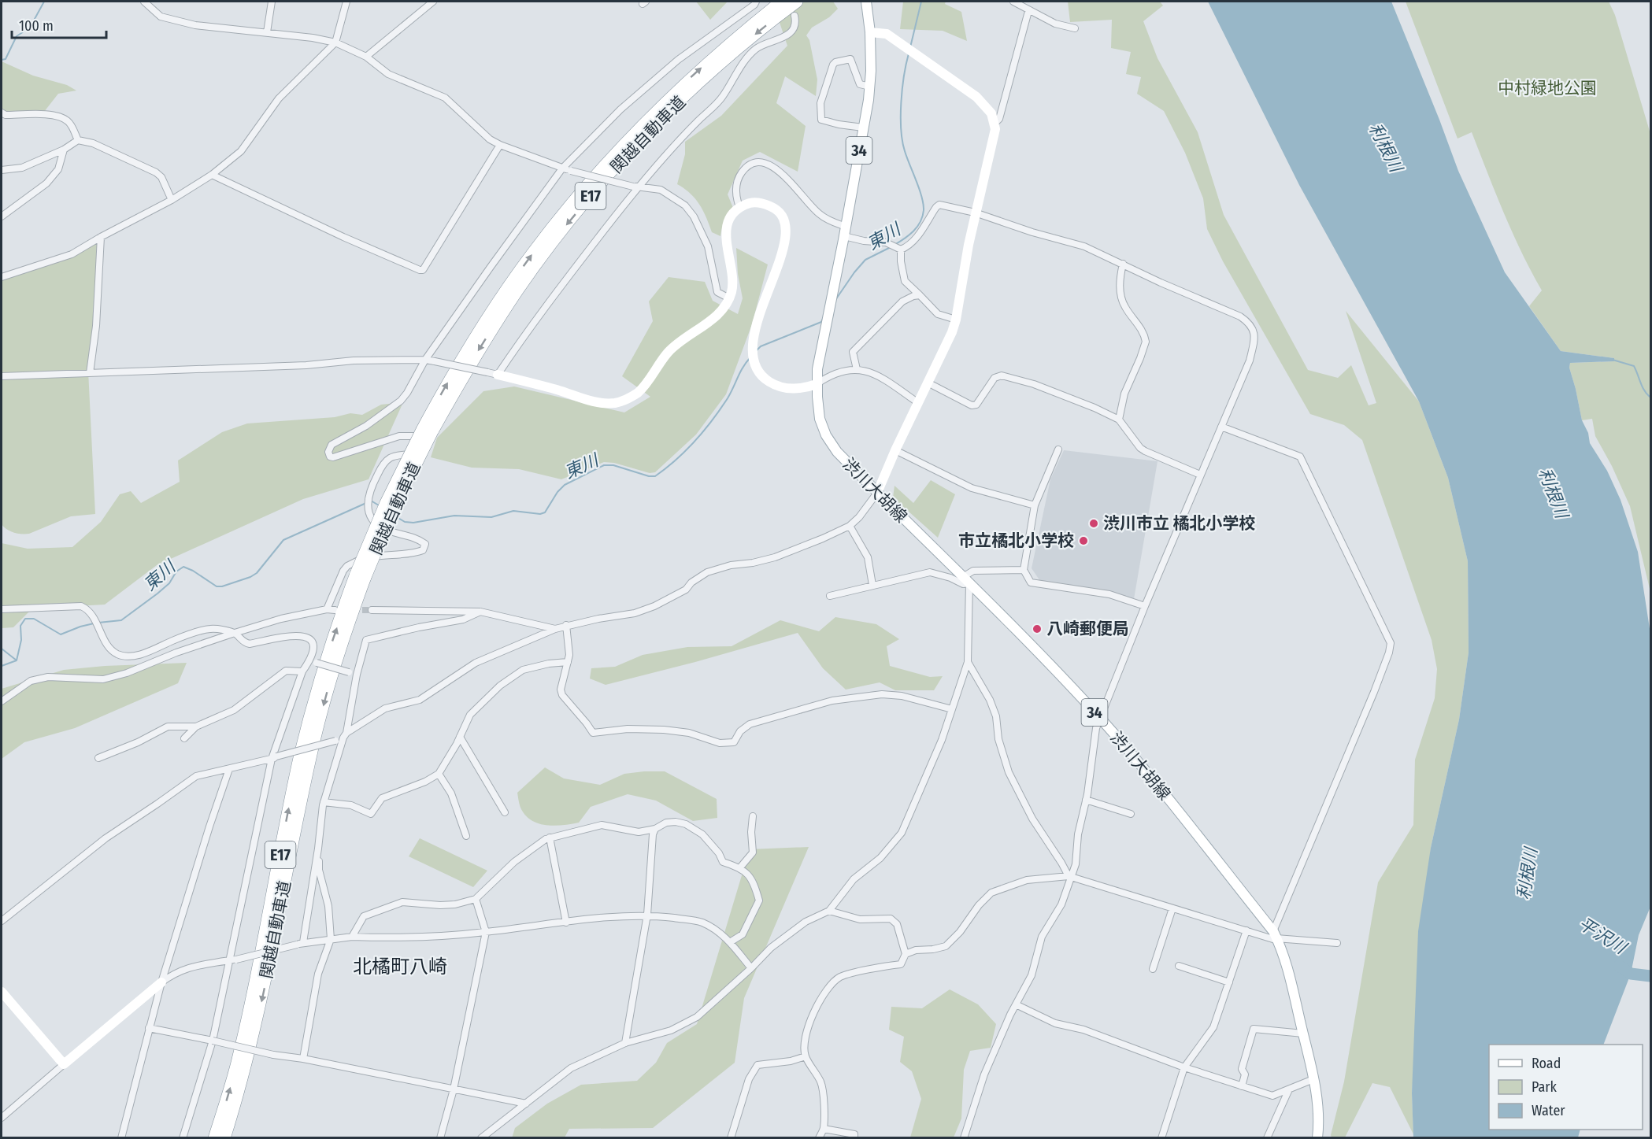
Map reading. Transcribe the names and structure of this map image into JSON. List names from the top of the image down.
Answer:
{
  "streets": {
    "highway": ["関越自動車道", "E17"],
    "street": ["34", "渋川大胡線"]
  },
  "crossings": [
    ["34", "渋川大胡線"]
  ],
  "districts": ["北橘町八崎"],
  "water": ["利根川", "東川", "平沢川"],
  "parks": ["中村緑地公園"],
  "places": ["渋川市立 橘北小学校", "市立橘北小学校", "八崎郵便局"],
  "legend": ["Road", "Park", "Water"],
  "scale_bar": "100 m"
}
